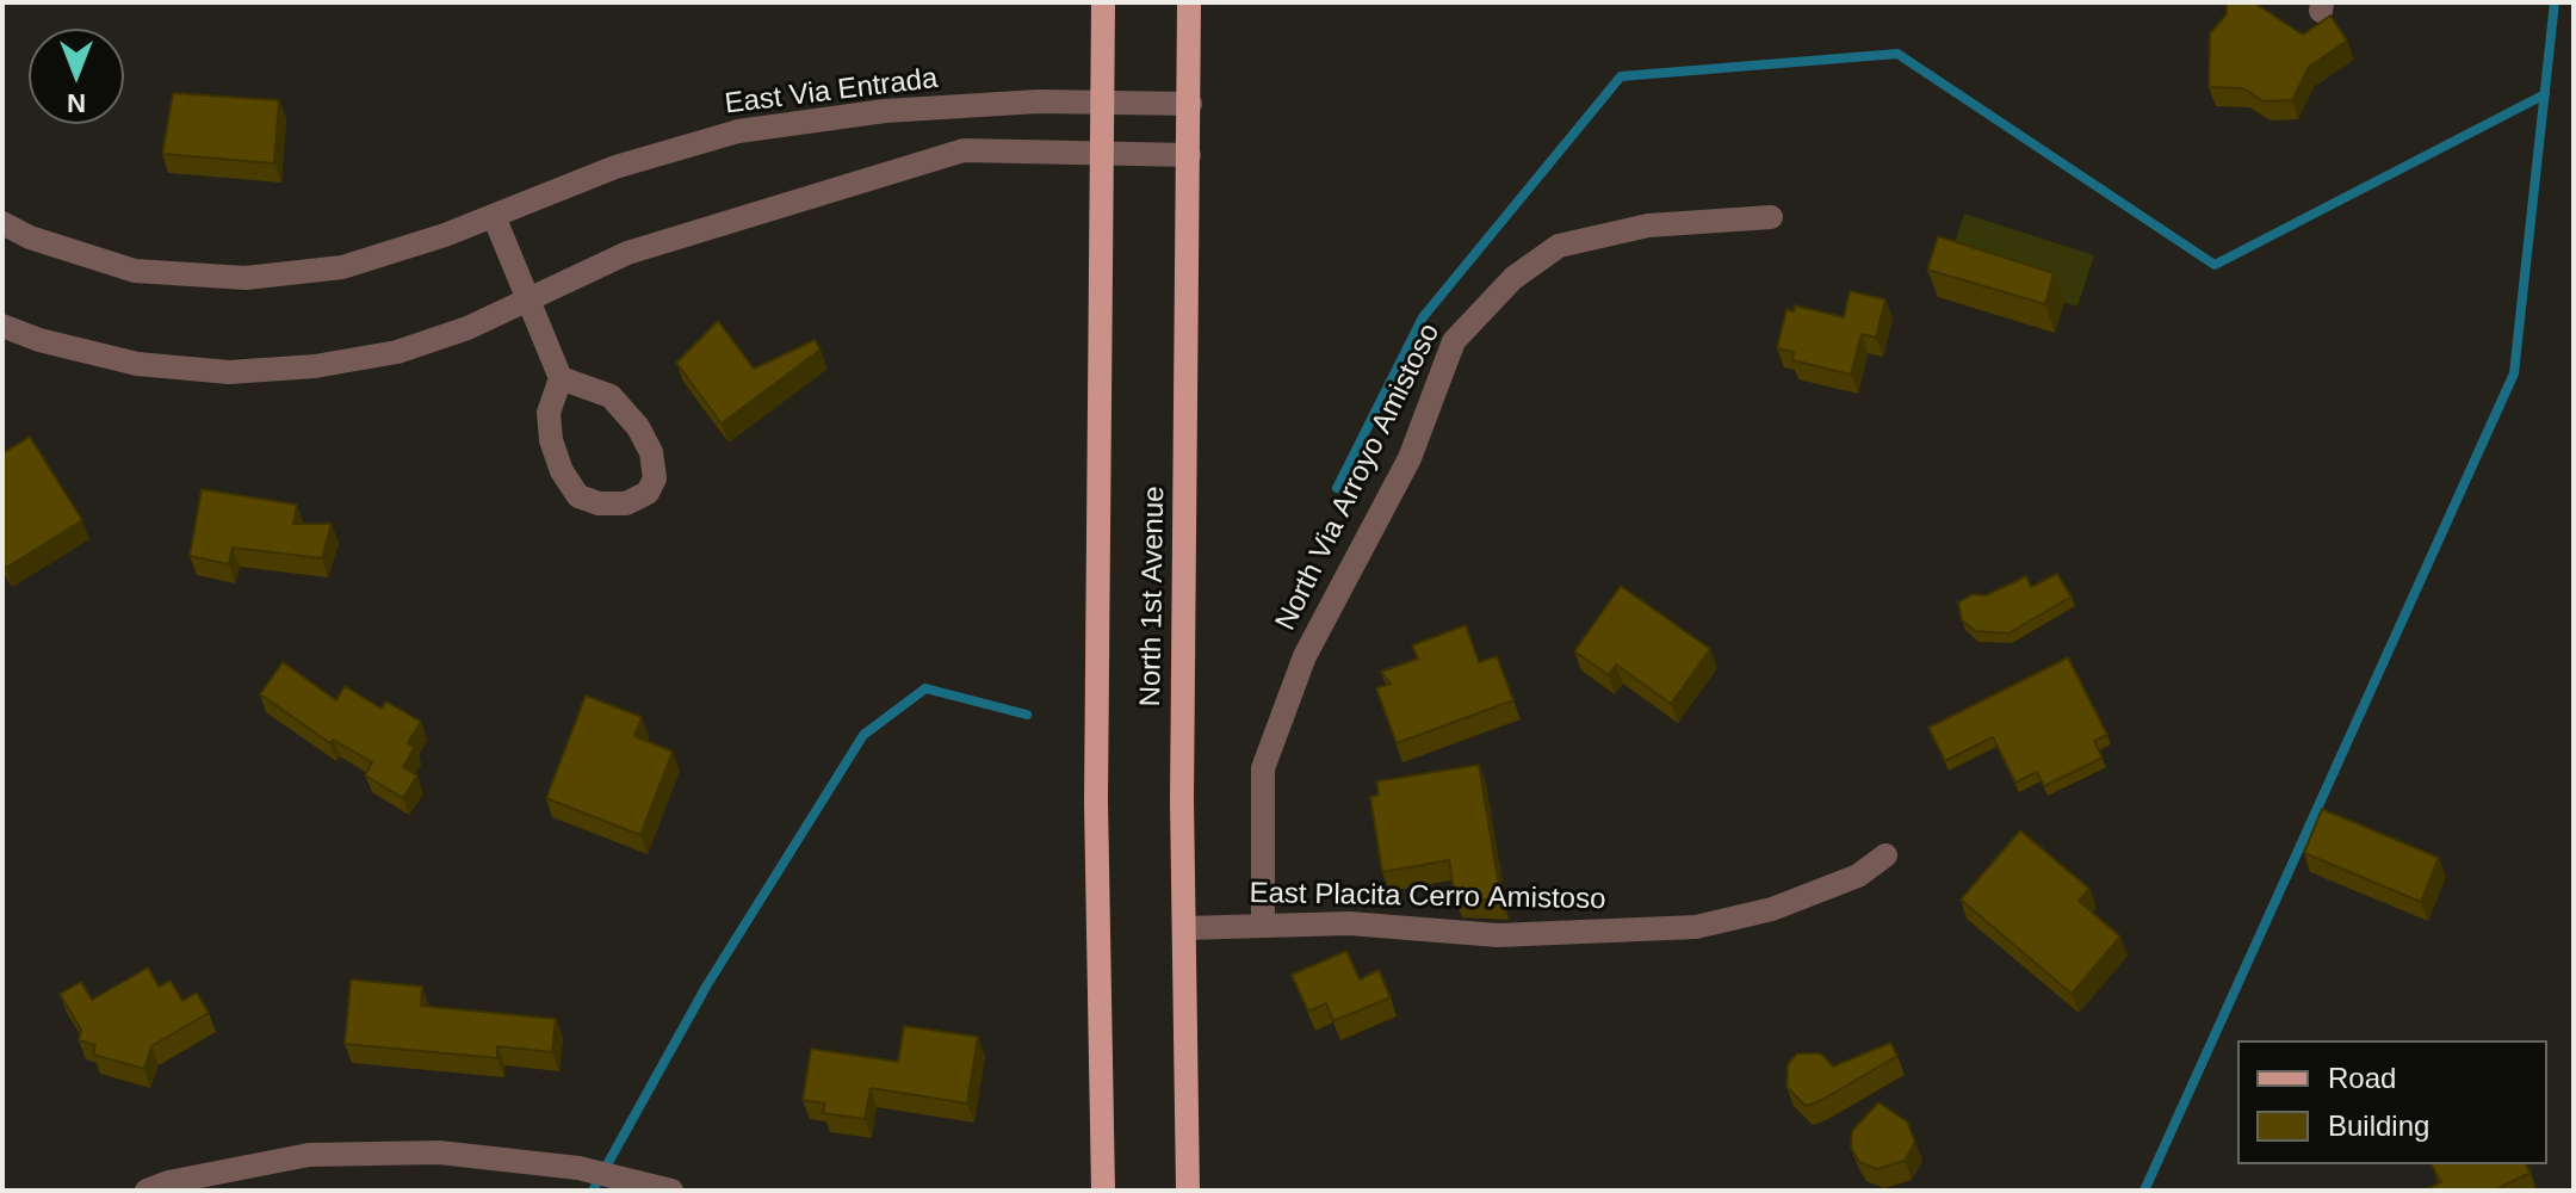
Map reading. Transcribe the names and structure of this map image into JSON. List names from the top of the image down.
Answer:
{
  "streets": {
    "main road": ["North 1st Avenue"],
    "street": ["East Via Entrada", "North Via Arroyo Amistoso", "East Placita Cerro Amistoso"]
  },
  "crossings": [
    ["East Via Entrada", "North 1st Avenue"],
    ["North Via Arroyo Amistoso", "East Placita Cerro Amistoso"],
    ["North 1st Avenue", "East Placita Cerro Amistoso"]
  ],
  "legend": ["Road", "Building"],
  "north": "bottom"
}
